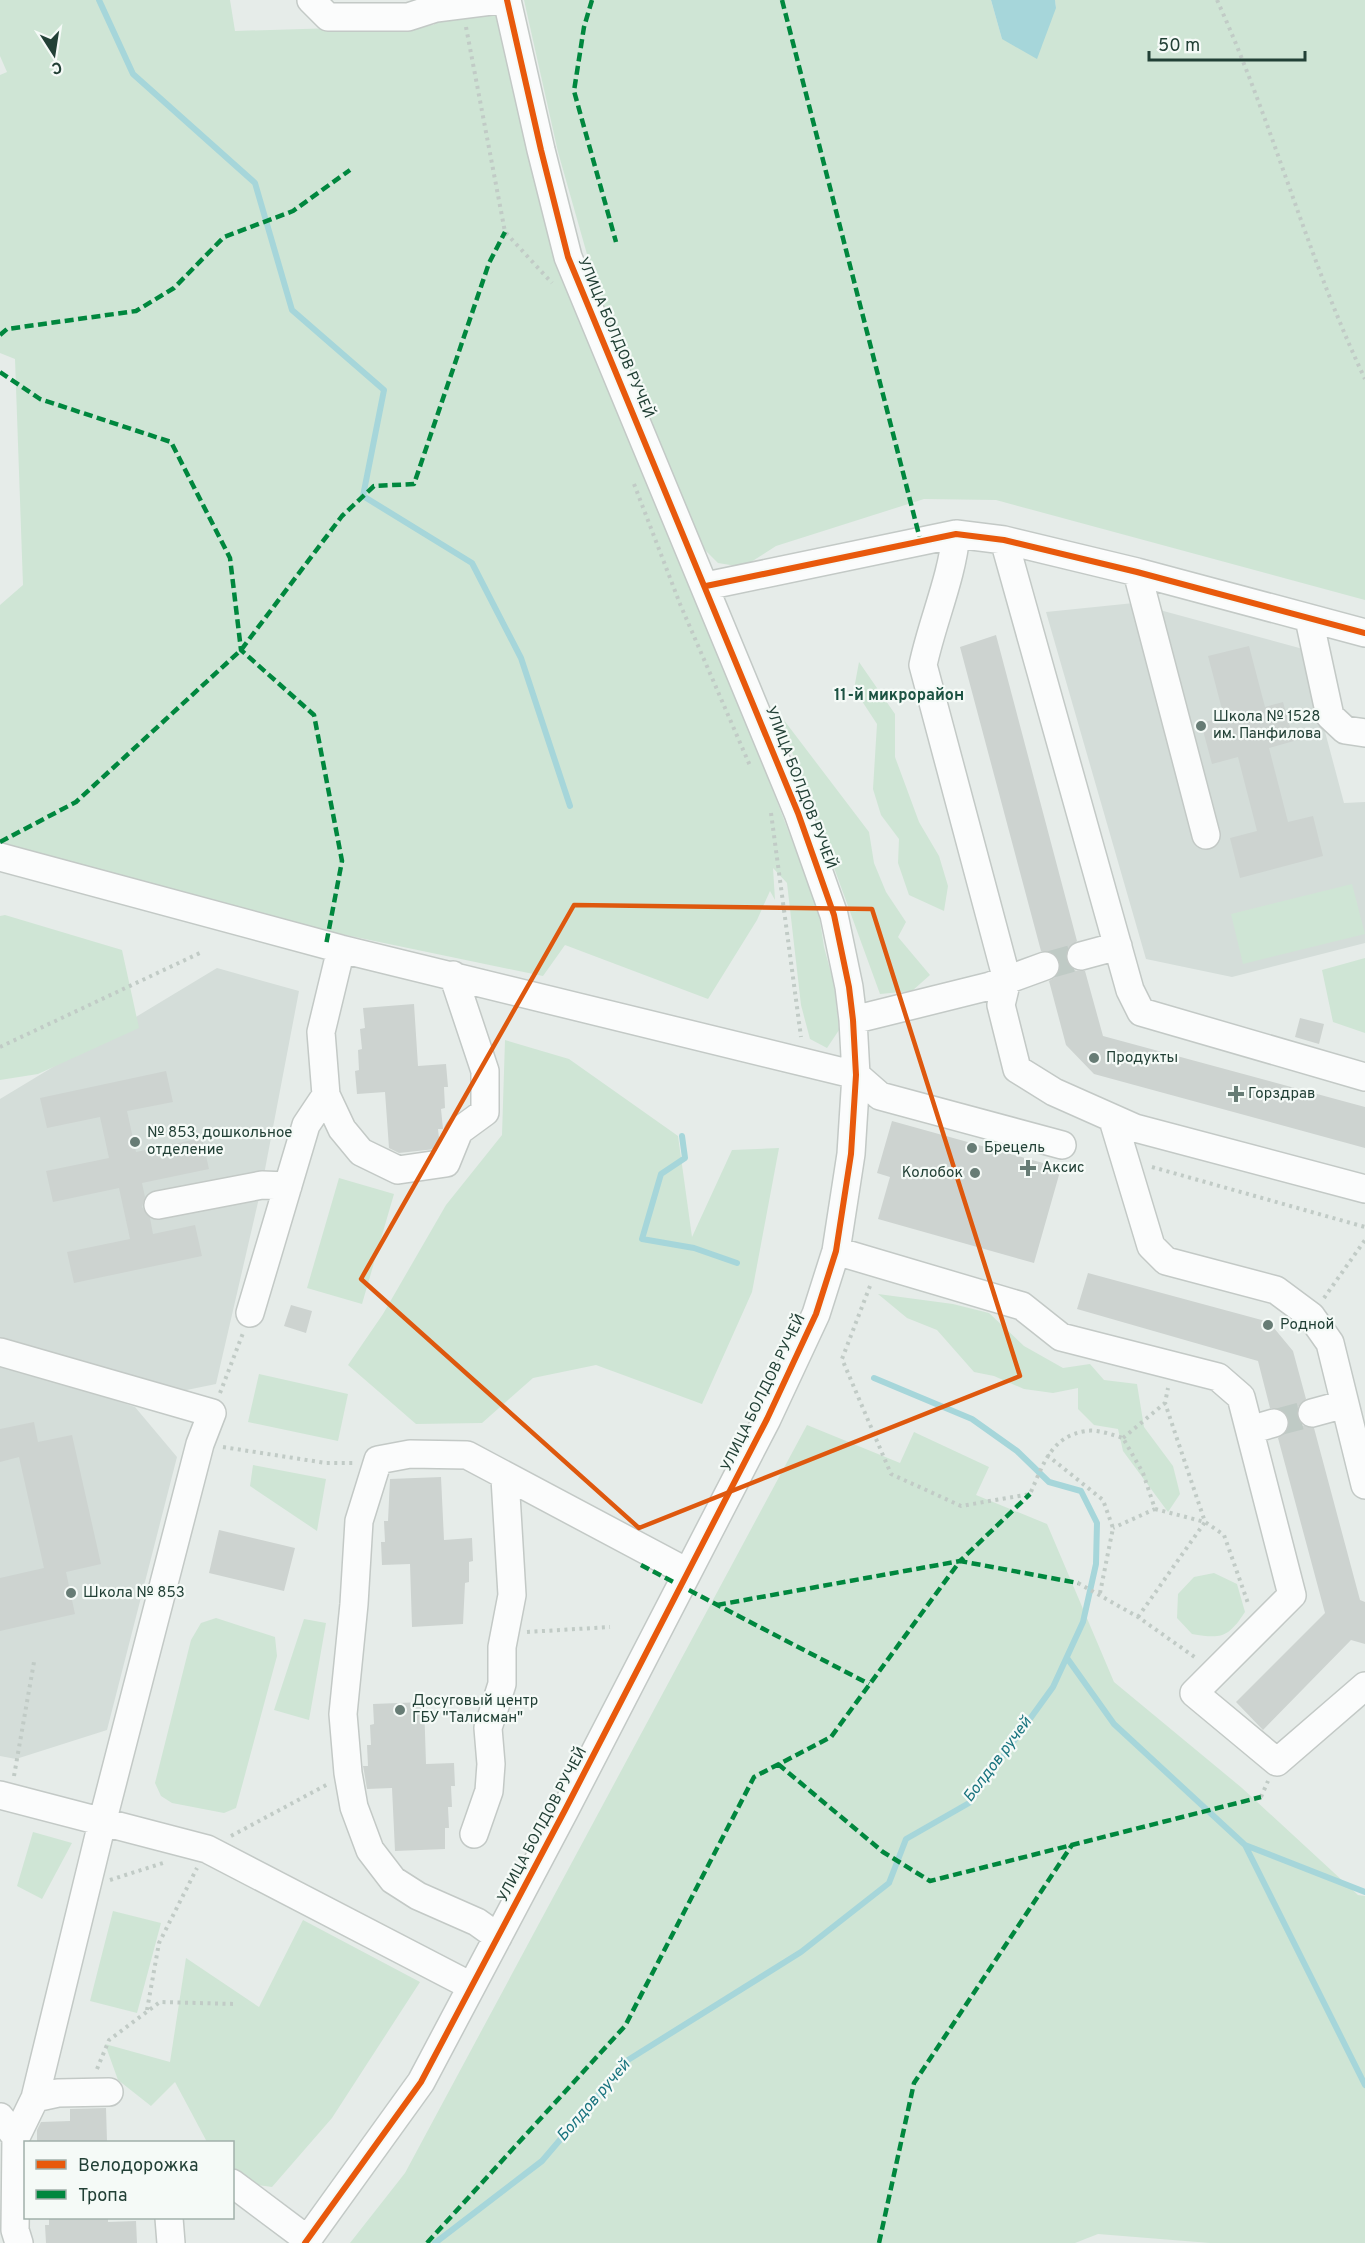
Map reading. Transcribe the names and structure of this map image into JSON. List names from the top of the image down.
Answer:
{
  "streets": {
    "street": ["УЛИЦА БОЛДОВ РУЧЕЙ"]
  },
  "districts": ["11-й микрорайон"],
  "water": ["Болдов ручей"],
  "places": {
    "other": [
      "Школа № 1528 им. Панфилова",
      "Продукты",
      "№ 853, дошкольное отделение",
      "Брецель",
      "Колобок",
      "Родной",
      "Школа № 853",
      "Досуговый центр ГБУ \"Талисман\""
    ],
    "health": ["Горздрав", "Аксис"]
  },
  "legend": ["Велодорожка", "Тропа"],
  "scale_bar": "50 m",
  "north": "bottom"
}
